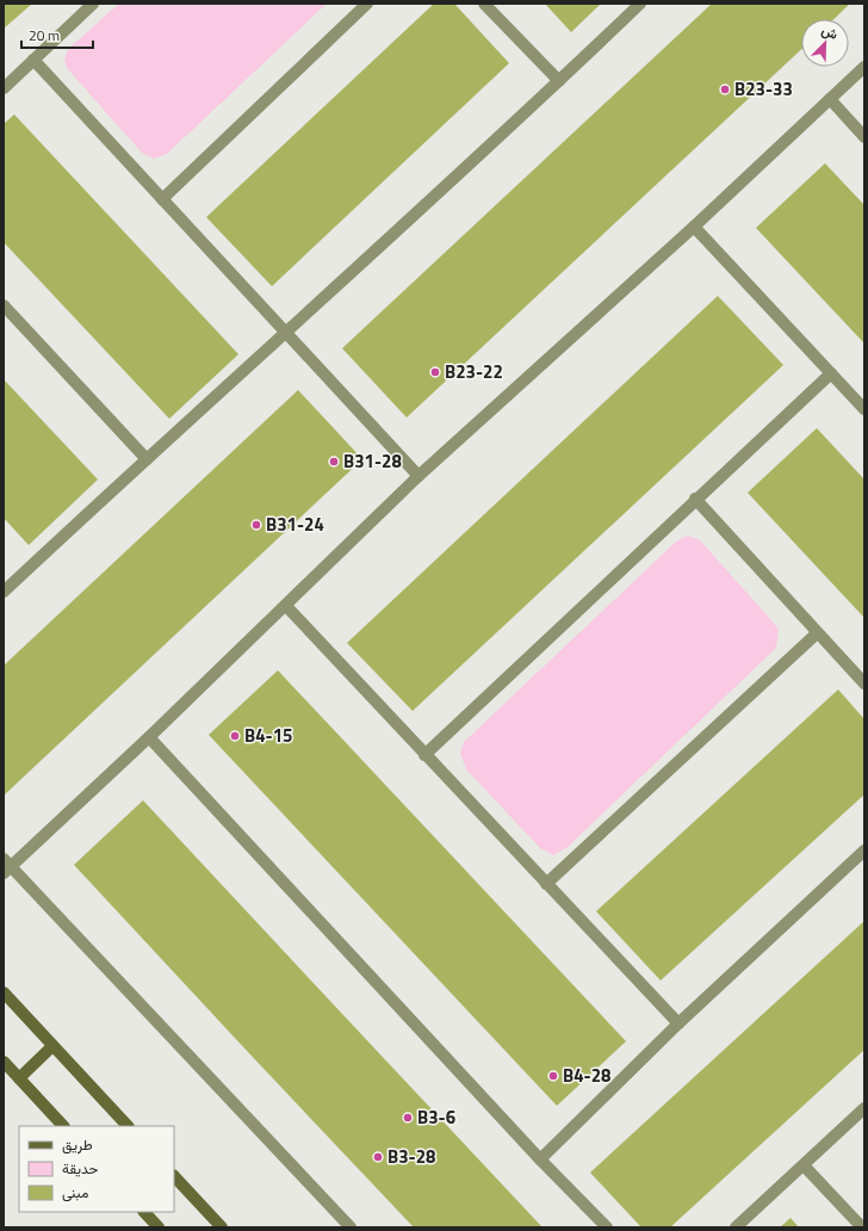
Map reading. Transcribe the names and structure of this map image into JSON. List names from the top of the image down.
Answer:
{
  "places": [
    "B23-33",
    "B23-22",
    "B31-28",
    "B31-24",
    "B4-15",
    "B4-28",
    "B3-6",
    "B3-28"
  ],
  "legend": ["طريق", "حديقة", "مبنى"],
  "scale_bar": "20 m",
  "north": "top right"
}
